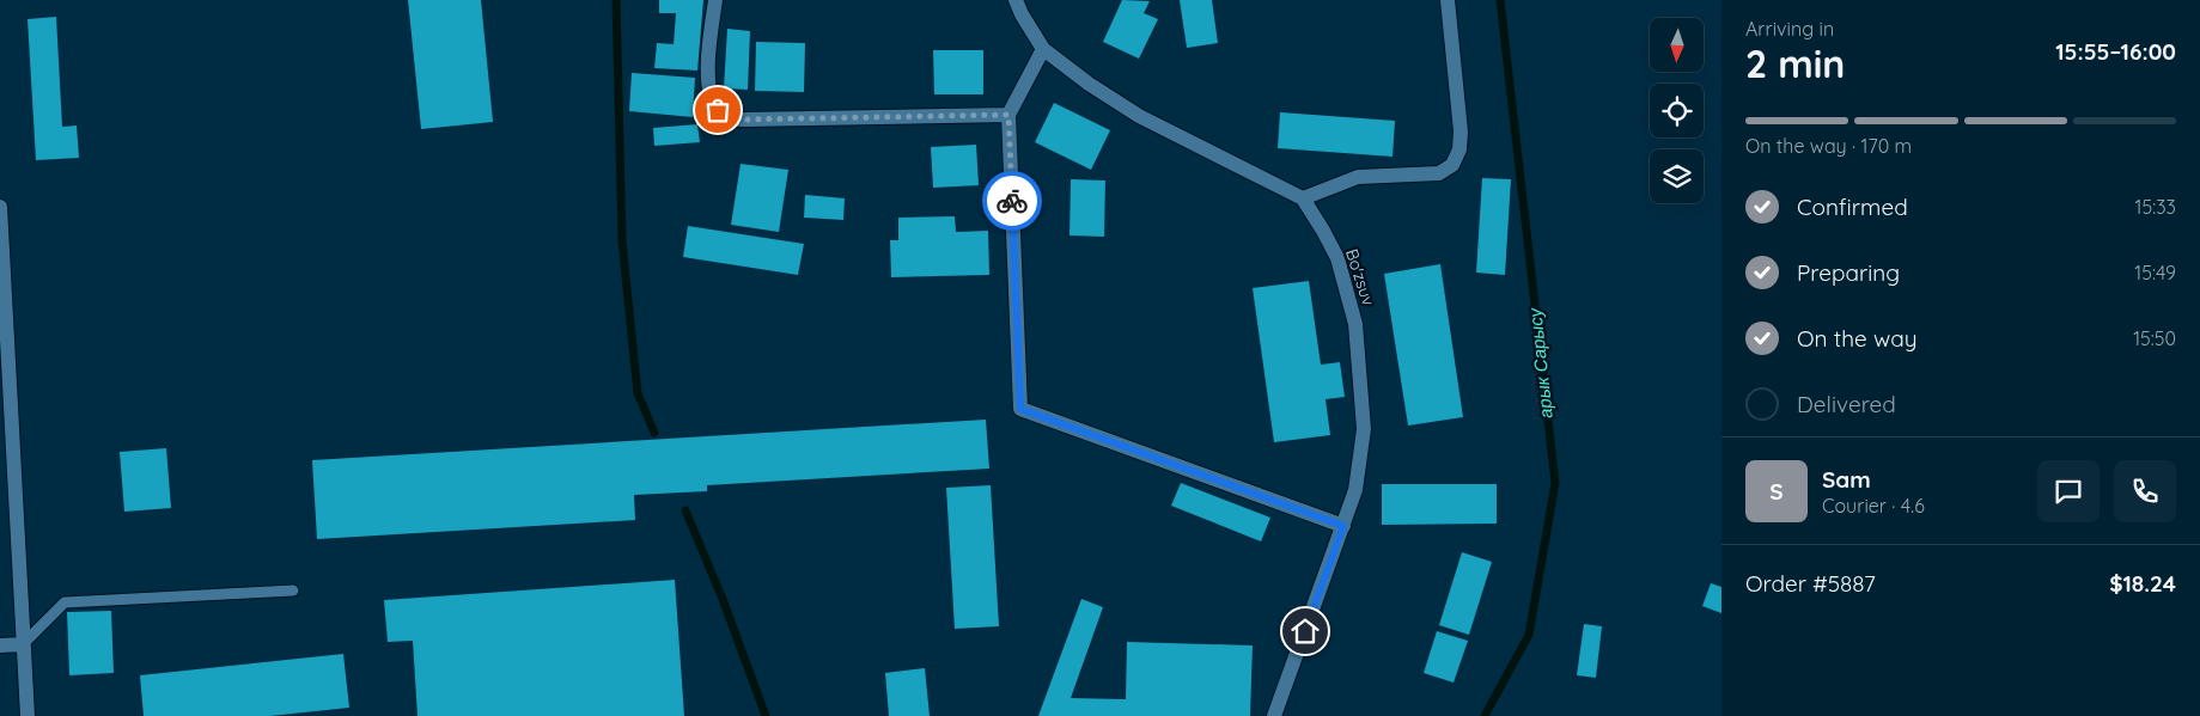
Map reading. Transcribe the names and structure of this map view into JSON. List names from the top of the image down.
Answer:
{
  "streets": {
    "street": ["Bo'zsuv"]
  },
  "water": ["арык Сарысу"],
  "north": "bottom",
  "page": {
    "heading": ["2 min", "Arriving in", "15:55–16:00"],
    "panel": [
      "Sam",
      "Courier · 4.6",
      "Order #5887",
      "$18.24"
    ],
    "bar": "On the way · 170 m",
    "list": [
      ["Confirmed", "15:33"],
      ["Preparing", "15:49"],
      ["On the way", "15:50"],
      "Delivered"
    ],
    "round": "S"
  }
}
